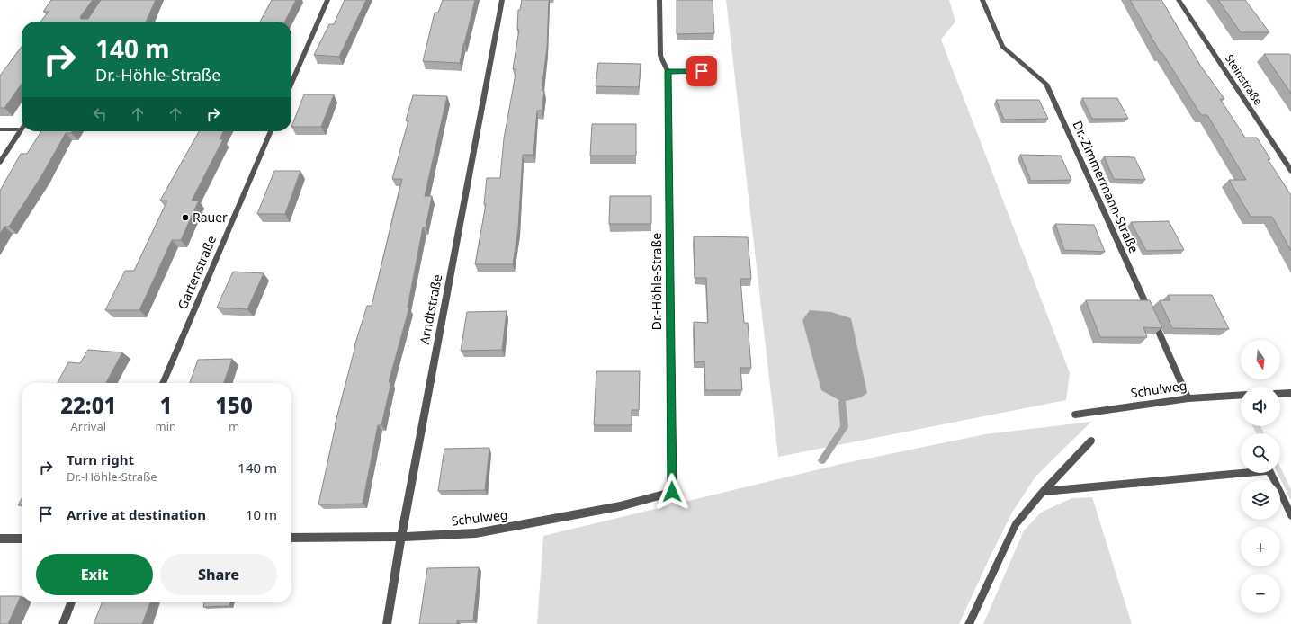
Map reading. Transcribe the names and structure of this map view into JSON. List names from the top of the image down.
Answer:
{
  "streets": {
    "street": [
      "Steinstraße",
      "Dr.-Zimmermann-Straße",
      "Gartenstraße",
      "Dr.-Höhle-Straße",
      "Arndtstraße",
      "Schulweg"
    ]
  },
  "crossings": [
    ["Dr.-Höhle-Straße", "Schulweg"],
    ["Arndtstraße", "Schulweg"]
  ],
  "places": ["Rauer"],
  "north": "bottom",
  "page": {
    "turn": ["140 m", "Dr.-Höhle-Straße"],
    "map_buttons": ["+", "−"],
    "eta": [
      "22:01",
      "Arrival",
      "1",
      "min",
      "150",
      "m"
    ],
    "list": [
      {
        "name": "Turn right",
        "note": "Dr.-Höhle-Straße",
        "value": "140 m"
      },
      {
        "name": "Arrive at destination",
        "value": "10 m"
      }
    ],
    "buttons": ["Exit", "Share"]
  }
}
